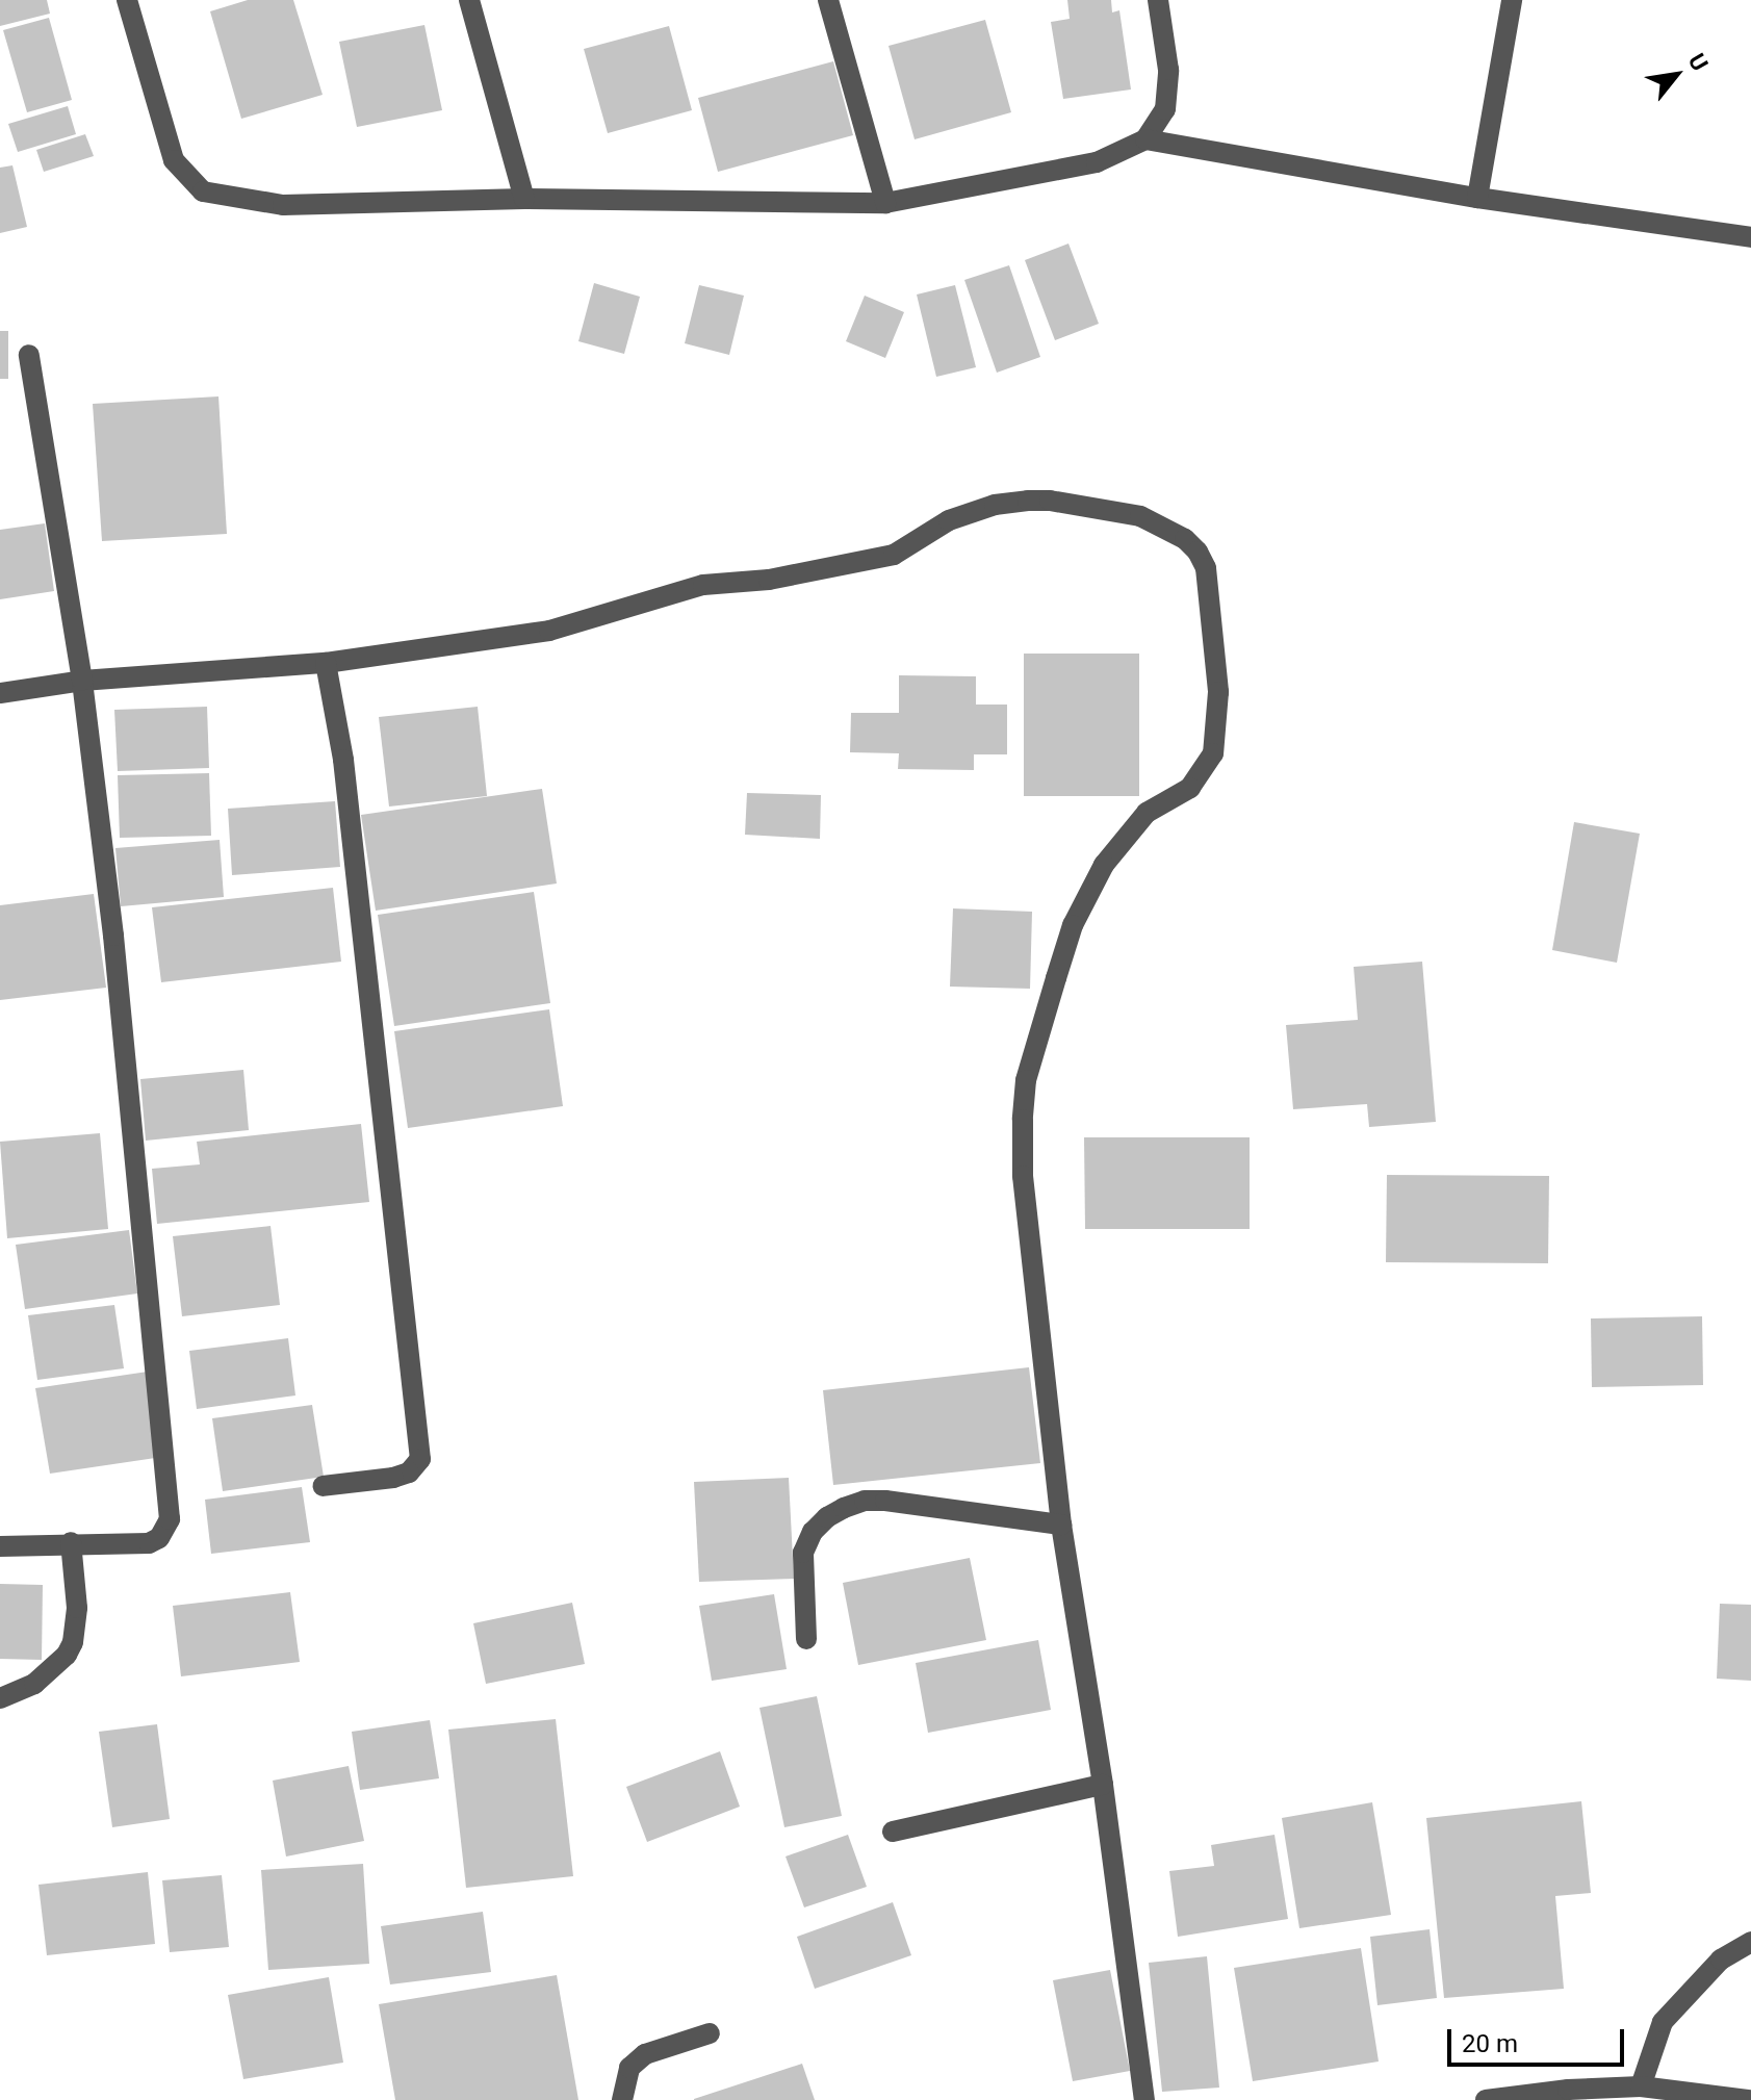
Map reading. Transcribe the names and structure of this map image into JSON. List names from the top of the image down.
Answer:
{
  "scale_bar": "20 m",
  "north": "top right"
}
